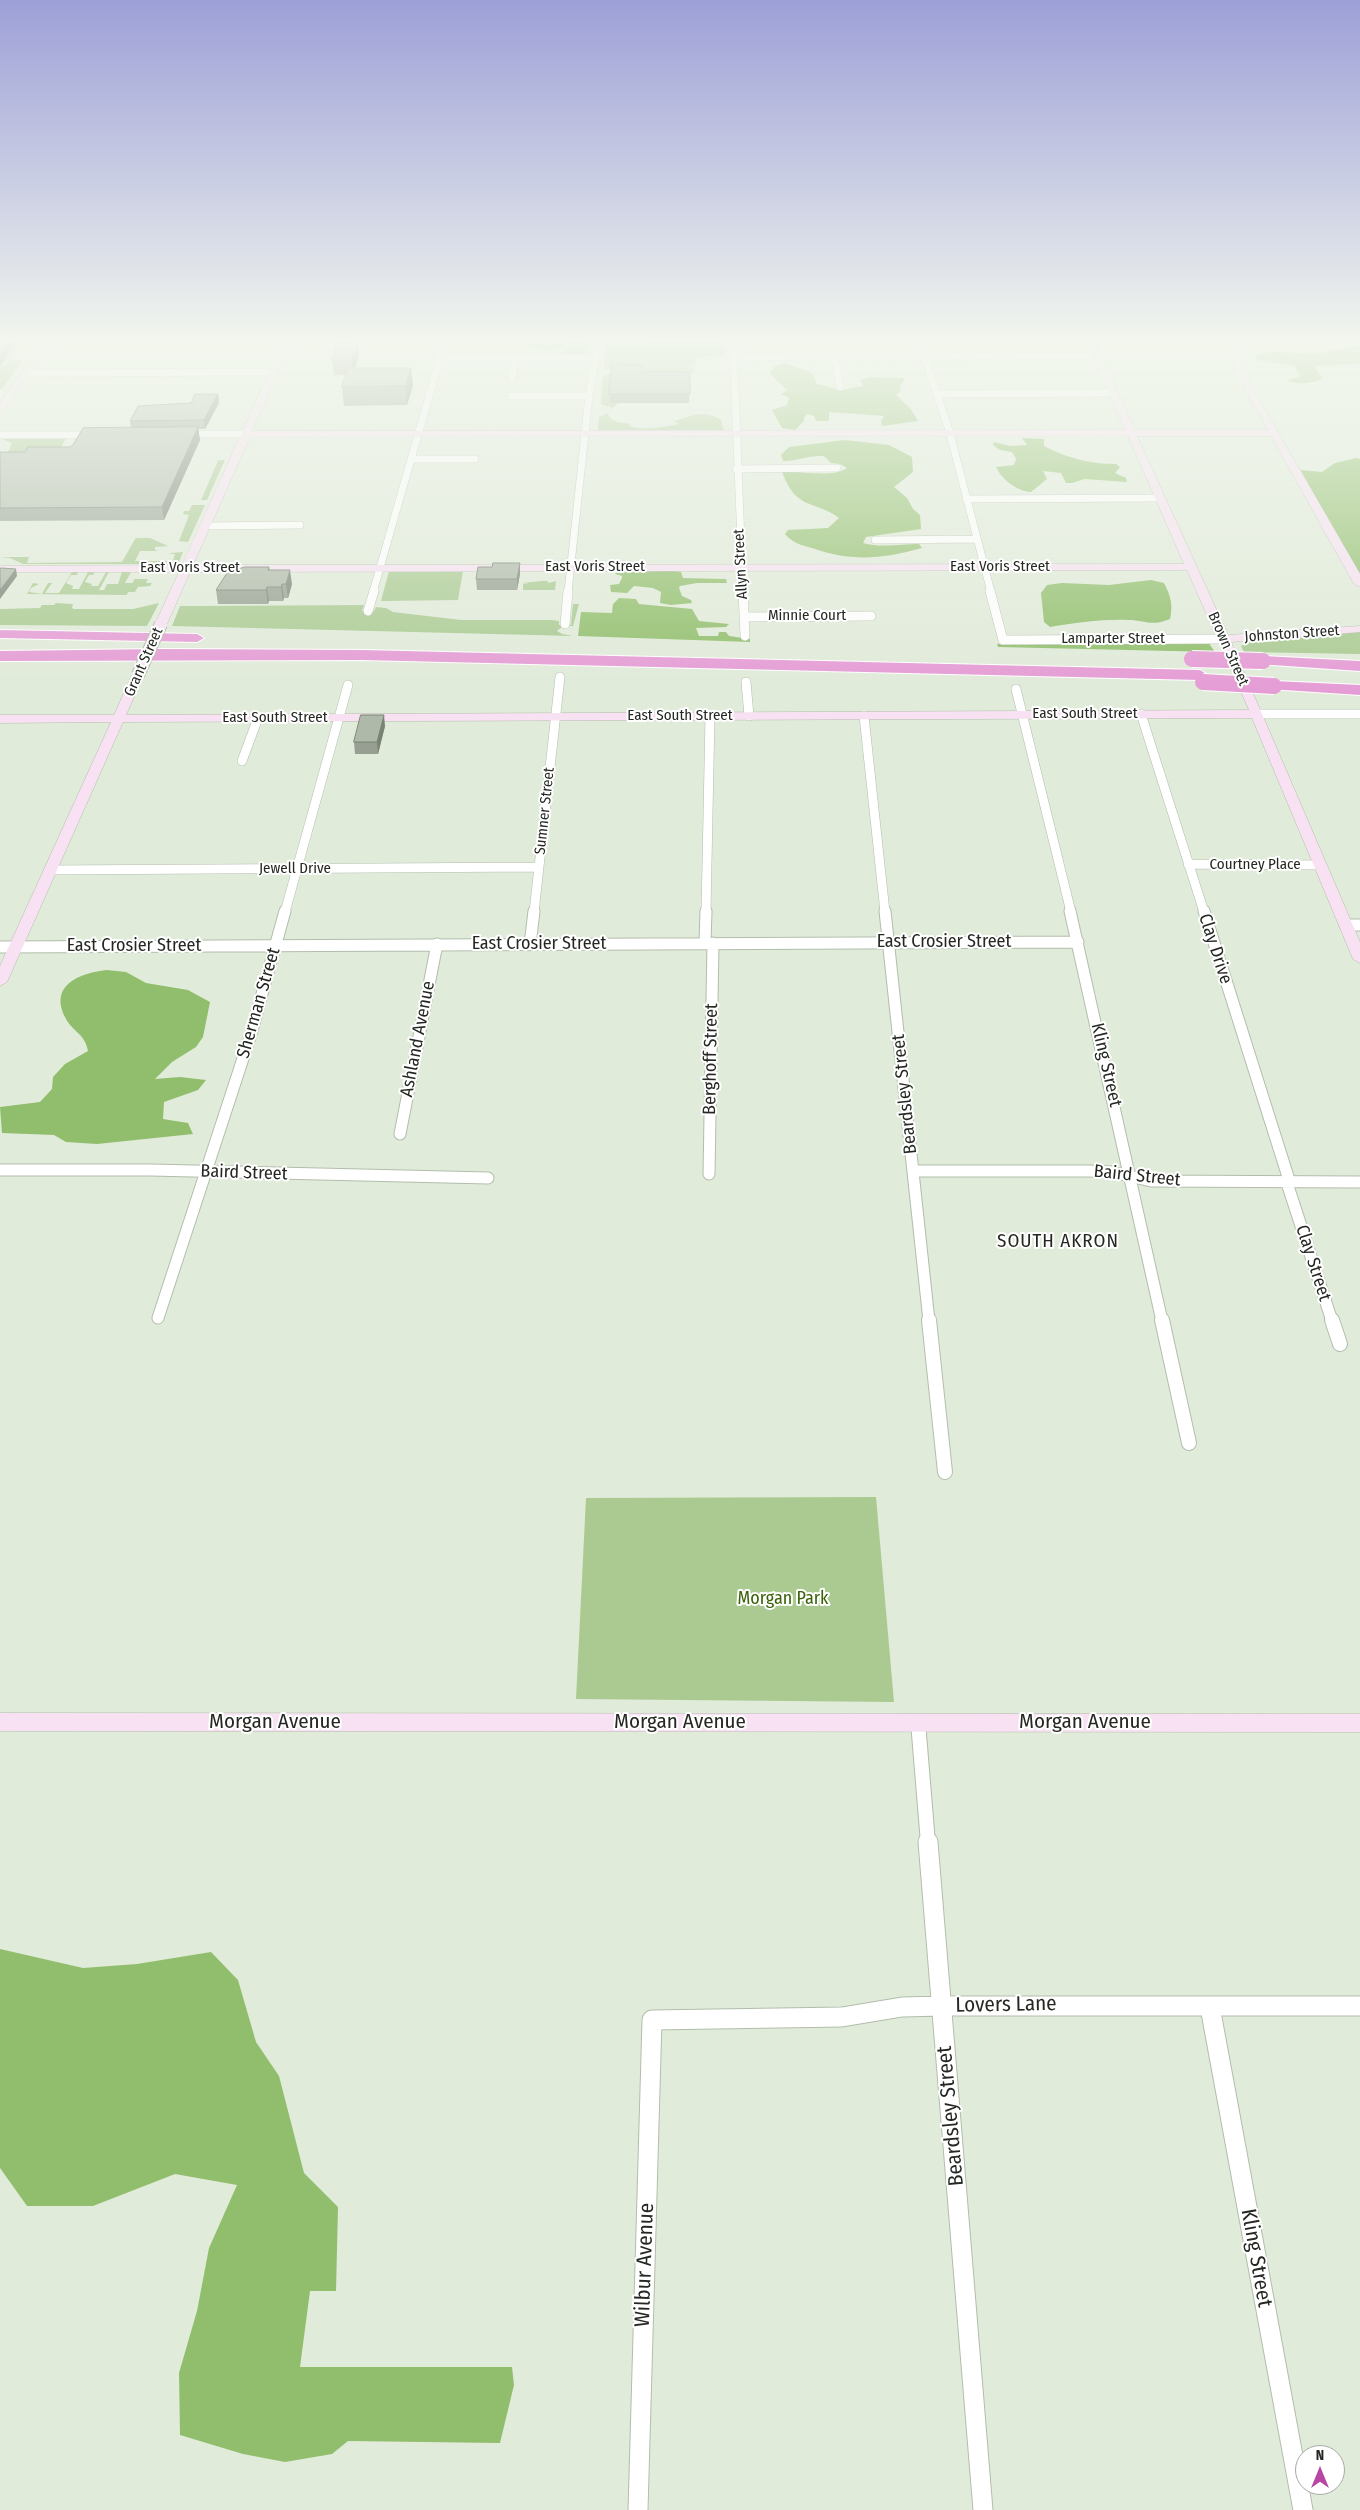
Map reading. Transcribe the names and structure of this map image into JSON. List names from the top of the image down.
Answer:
{
  "streets": {
    "main road": [
      "East Voris Street",
      "Johnston Street",
      "Brown Street",
      "Grant Street",
      "East South Street",
      "Morgan Avenue"
    ],
    "street": [
      "Allyn Street",
      "Minnie Court",
      "Lamparter Street",
      "Sumner Street",
      "Courtney Place",
      "Jewell Drive",
      "East Crosier Street",
      "Clay Drive",
      "Sherman Street",
      "Ashland Avenue",
      "Berghoff Street",
      "Kling Street",
      "Beardsley Street",
      "Baird Street",
      "Clay Street",
      "Lovers Lane",
      "Wilbur Avenue"
    ]
  },
  "crossings": [
    ["Allyn Street", "East Voris Street"],
    ["Allyn Street", "Minnie Court"],
    ["East Voris Street", "Lamparter Street"],
    ["East Voris Street", "Brown Street"],
    ["East Voris Street", "Grant Street"],
    ["Johnston Street", "Lamparter Street"],
    ["Johnston Street", "Brown Street"],
    ["Lamparter Street", "Brown Street"],
    ["Brown Street", "East South Street"],
    ["Brown Street", "Courtney Place"],
    ["Grant Street", "East South Street"],
    ["Grant Street", "Jewell Drive"],
    ["Grant Street", "East Crosier Street"],
    ["East South Street", "Sumner Street"],
    ["East South Street", "Clay Drive"],
    ["East South Street", "Sherman Street"],
    ["East South Street", "Kling Street"],
    ["East South Street", "Beardsley Street"],
    ["Sumner Street", "Jewell Drive"],
    ["Sumner Street", "East Crosier Street"],
    ["Courtney Place", "Clay Drive"],
    ["Jewell Drive", "Sherman Street"],
    ["East Crosier Street", "Sherman Street"],
    ["East Crosier Street", "Ashland Avenue"],
    ["East Crosier Street", "Berghoff Street"],
    ["East Crosier Street", "Kling Street"],
    ["East Crosier Street", "Beardsley Street"],
    ["Clay Drive", "Baird Street"],
    ["Clay Drive", "Clay Street"],
    ["Sherman Street", "Baird Street"],
    ["Kling Street", "Baird Street"],
    ["Kling Street", "Lovers Lane"],
    ["Beardsley Street", "Baird Street"],
    ["Beardsley Street", "Morgan Avenue"],
    ["Beardsley Street", "Lovers Lane"],
    ["Baird Street", "Clay Street"],
    ["Lovers Lane", "Wilbur Avenue"]
  ],
  "districts": ["SOUTH AKRON"],
  "parks": ["Morgan Park"],
  "north": "top"
}
